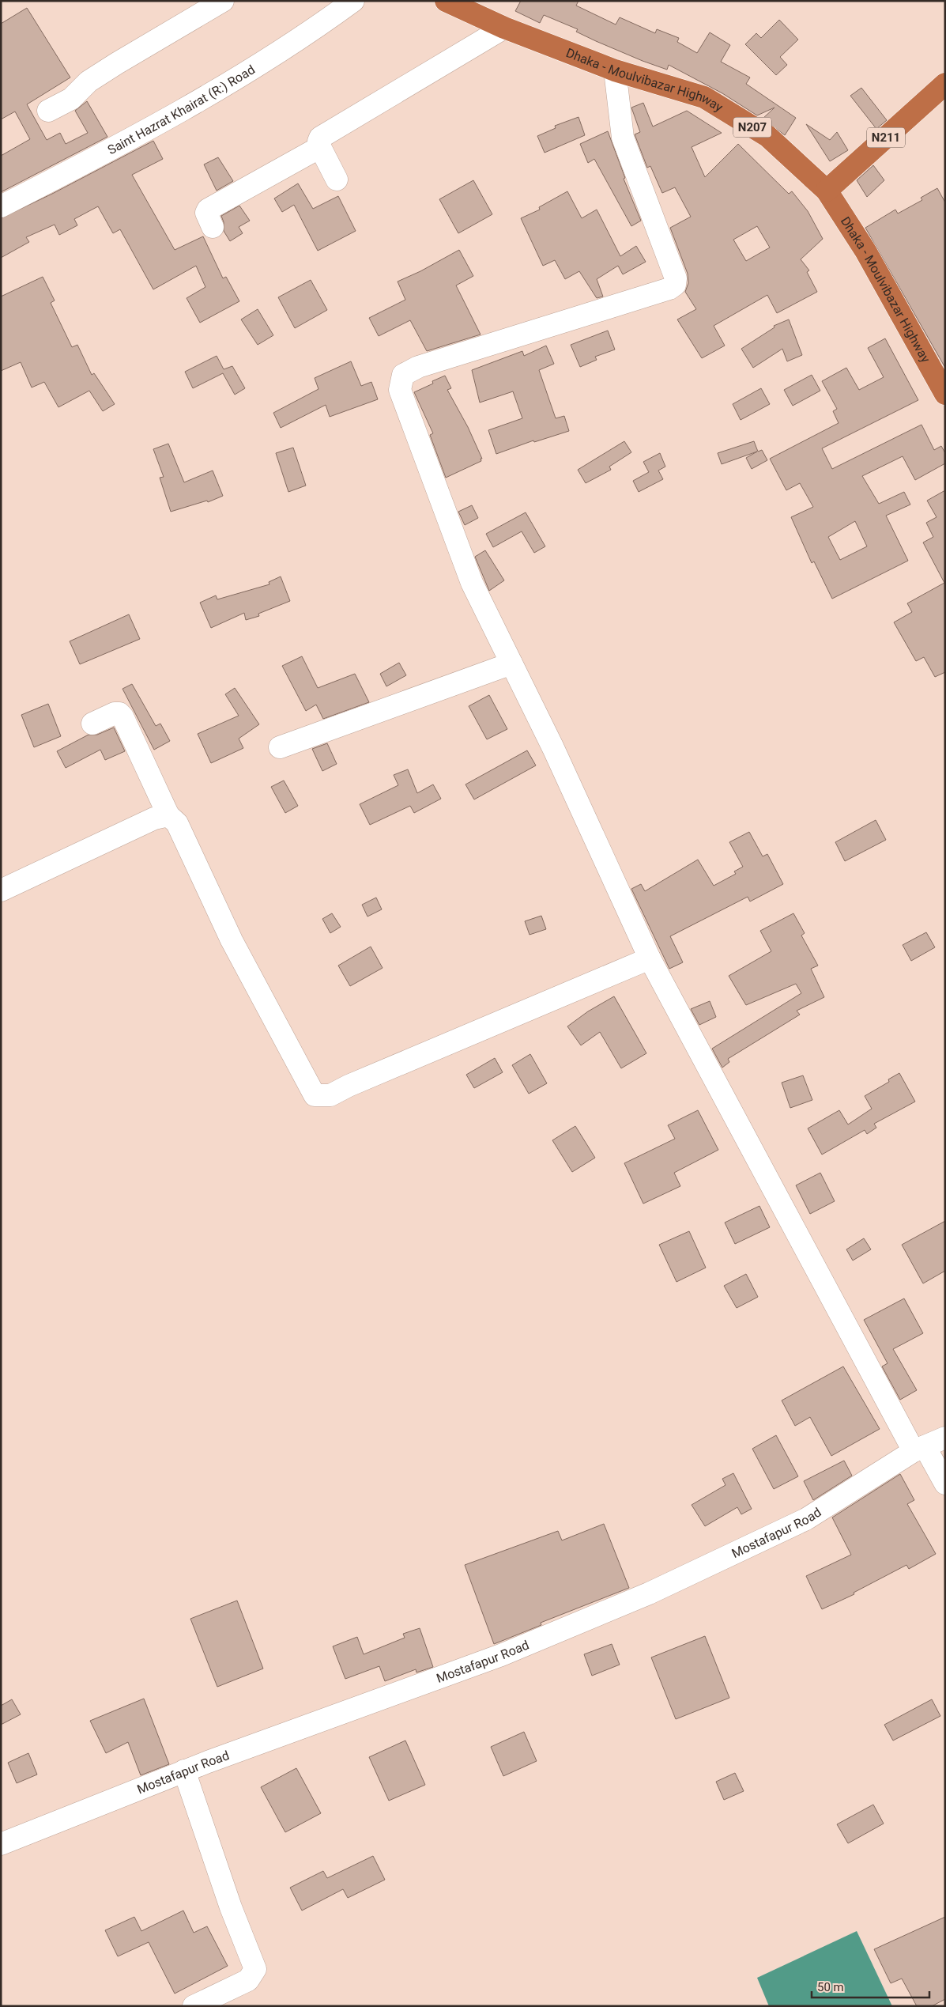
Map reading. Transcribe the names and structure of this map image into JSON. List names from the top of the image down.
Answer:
{
  "streets": {
    "highway": ["Dhaka - Moulvibazar Highway", "N207", "N211"],
    "street": ["Saint Hazrat Khairat (R:) Road", "Mostafapur Road"]
  },
  "crossings": [
    ["Dhaka - Moulvibazar Highway", "N211"]
  ],
  "scale_bar": "50 m"
}
